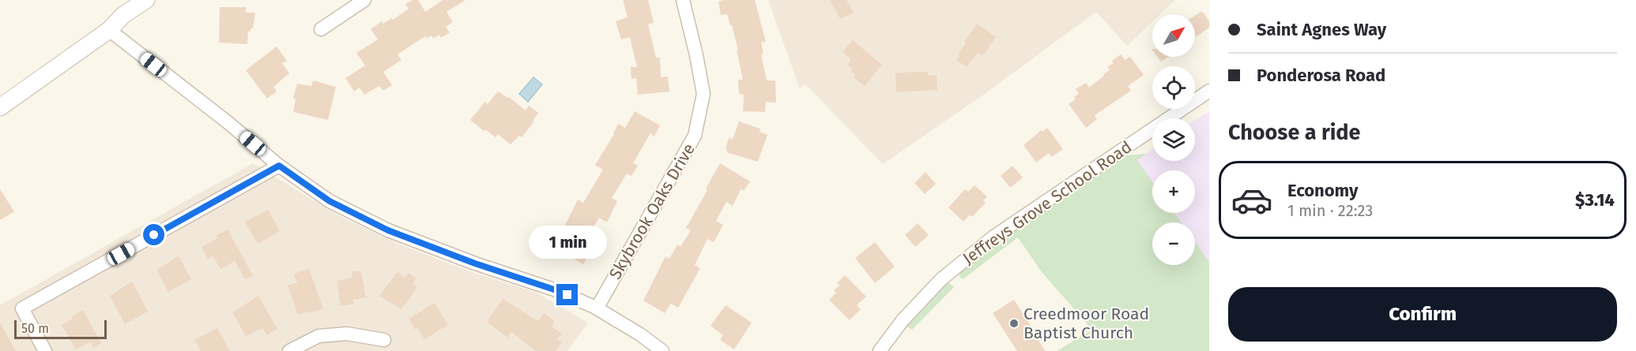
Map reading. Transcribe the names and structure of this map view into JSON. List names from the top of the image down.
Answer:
{
  "streets": {
    "street": ["Jeffreys Grove School Road", "Skybrook Oaks Drive"]
  },
  "places": ["Creedmoor Road Baptist Church"],
  "scale_bar": "50 m",
  "north": "top right",
  "page": {
    "banner": ["Saint Agnes Way", "Ponderosa Road"],
    "map_buttons": ["+", "−"],
    "heading": "Choose a ride",
    "list": [
      {
        "name": "Economy",
        "note": "1 min · 22:23",
        "value": "$3.14"
      }
    ],
    "bubble": "1 min",
    "buttons": "Confirm",
    "scale": "50 m"
  }
}
